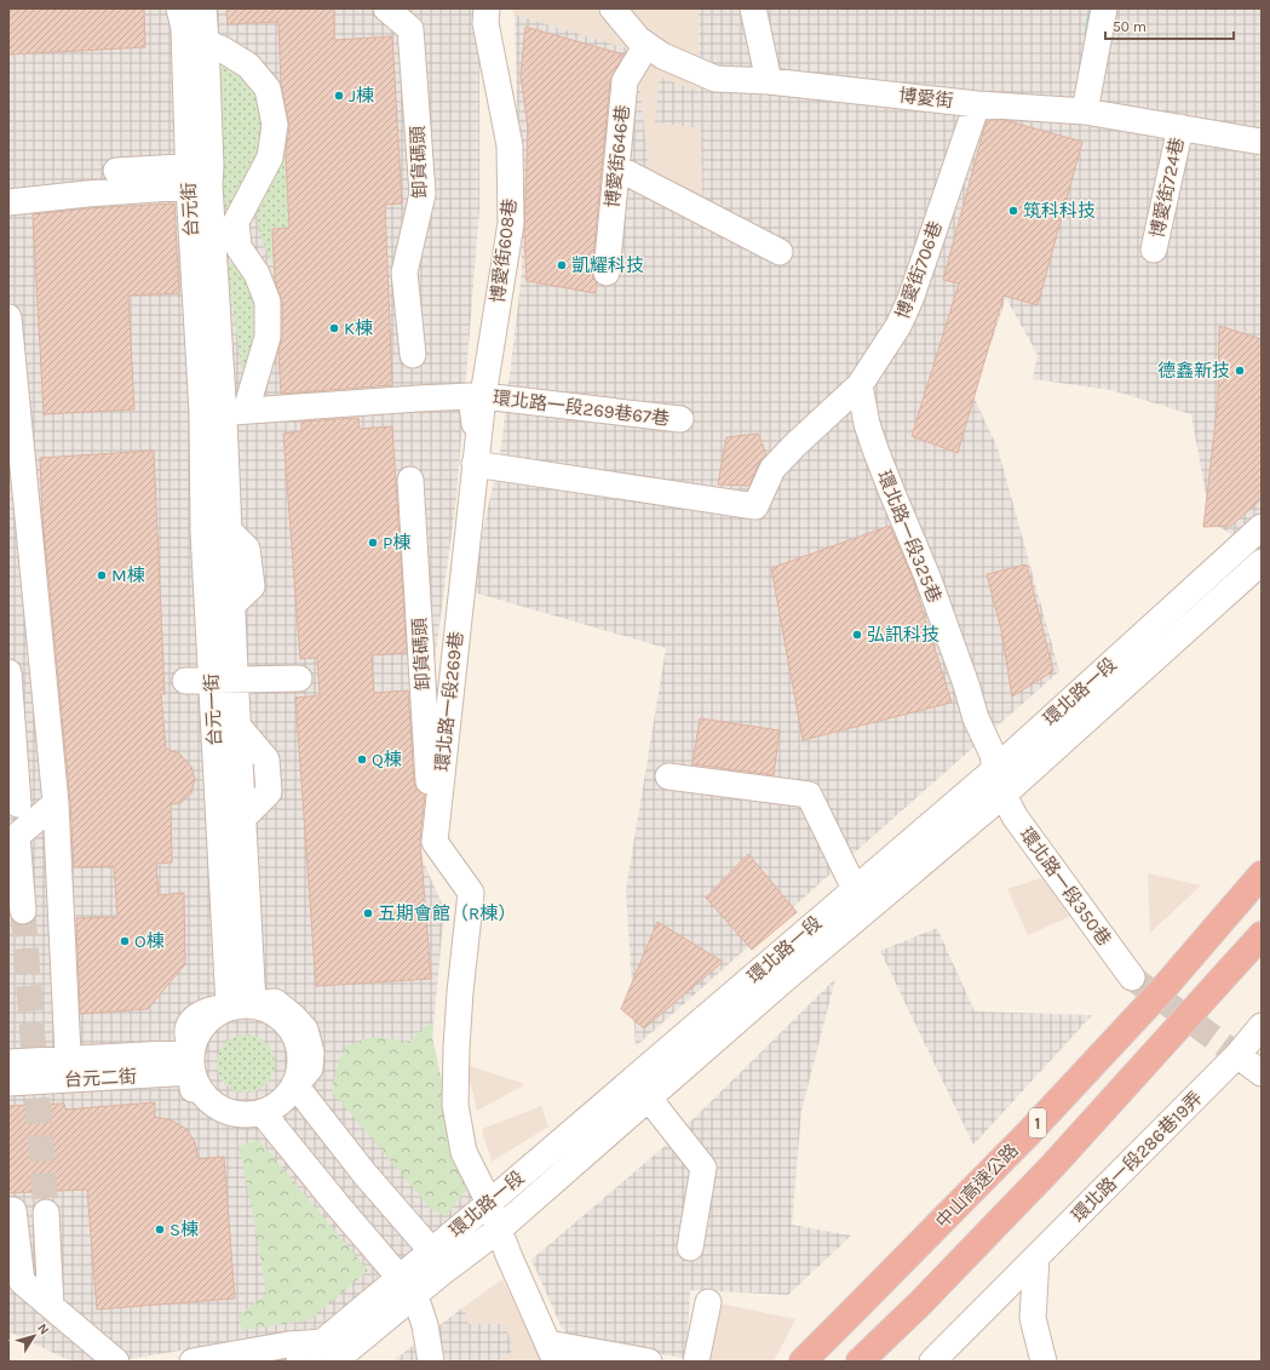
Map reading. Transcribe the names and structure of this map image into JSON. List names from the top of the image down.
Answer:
{
  "streets": {
    "highway": ["1", "中山高速公路"],
    "street": [
      "博愛街",
      "博愛街646巷",
      "卸貨碼頭",
      "博愛街724巷",
      "台元街",
      "博愛街608巷",
      "博愛街706巷",
      "環北路一段269巷67巷",
      "環北路一段325巷",
      "環北路一段",
      "環北路一段269巷",
      "台元一街",
      "環北路一段350巷",
      "台元二街",
      "環北路一段286巷19弄"
    ]
  },
  "crossings": [
    ["博愛街", "博愛街646巷"],
    ["博愛街", "博愛街724巷"],
    ["博愛街", "博愛街706巷"],
    ["卸貨碼頭", "環北路一段269巷"],
    ["台元街", "台元一街"],
    ["博愛街608巷", "博愛街706巷"],
    ["博愛街608巷", "環北路一段269巷67巷"],
    ["博愛街608巷", "環北路一段269巷"],
    ["博愛街706巷", "環北路一段325巷"],
    ["博愛街706巷", "環北路一段269巷"],
    ["環北路一段325巷", "環北路一段"],
    ["環北路一段325巷", "環北路一段350巷"],
    ["環北路一段", "環北路一段269巷"],
    ["環北路一段", "環北路一段350巷"],
    ["台元一街", "台元二街"]
  ],
  "places": [
    "J棟",
    "筑科科技",
    "凱耀科技",
    "K棟",
    "德鑫新技",
    "P棟",
    "M棟",
    "弘訊科技",
    "Q棟",
    "五期會館（R棟）",
    "O棟",
    "S棟"
  ],
  "scale_bar": "50 m",
  "north": "top right"
}
